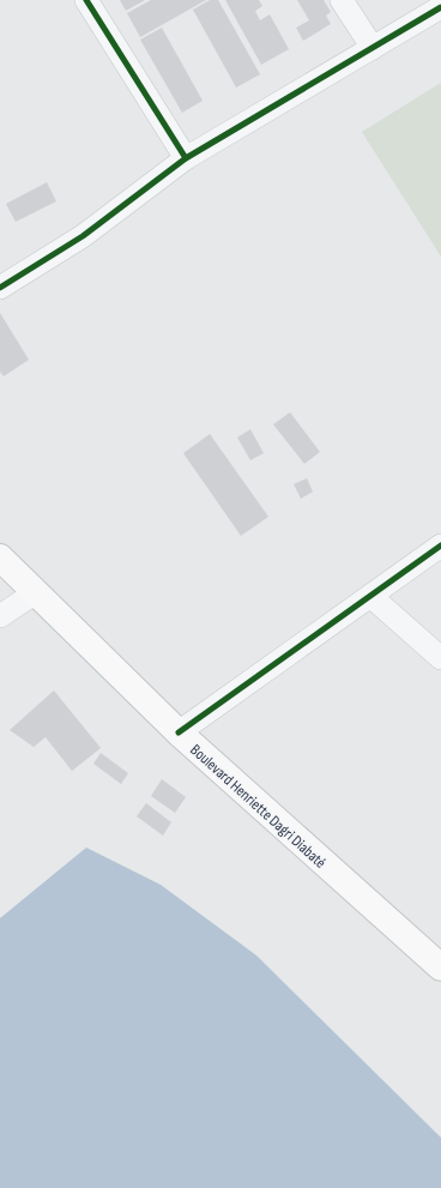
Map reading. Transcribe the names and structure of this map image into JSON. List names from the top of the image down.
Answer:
{
  "streets": {
    "main road": ["Boulevard Henriette Dagri Diabaté"]
  }
}
